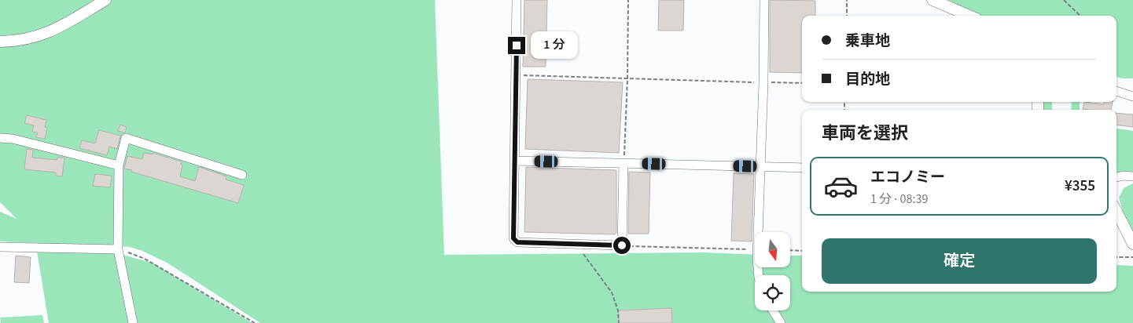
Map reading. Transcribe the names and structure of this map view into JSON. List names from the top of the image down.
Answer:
{
  "north": "bottom",
  "page": {
    "banner": ["乗車地", "目的地"],
    "bubble": "1 分",
    "heading": "車両を選択",
    "list": [
      {
        "name": "エコノミー",
        "note": "1 分 · 08:39",
        "value": "¥355"
      }
    ],
    "buttons": "確定"
  }
}
